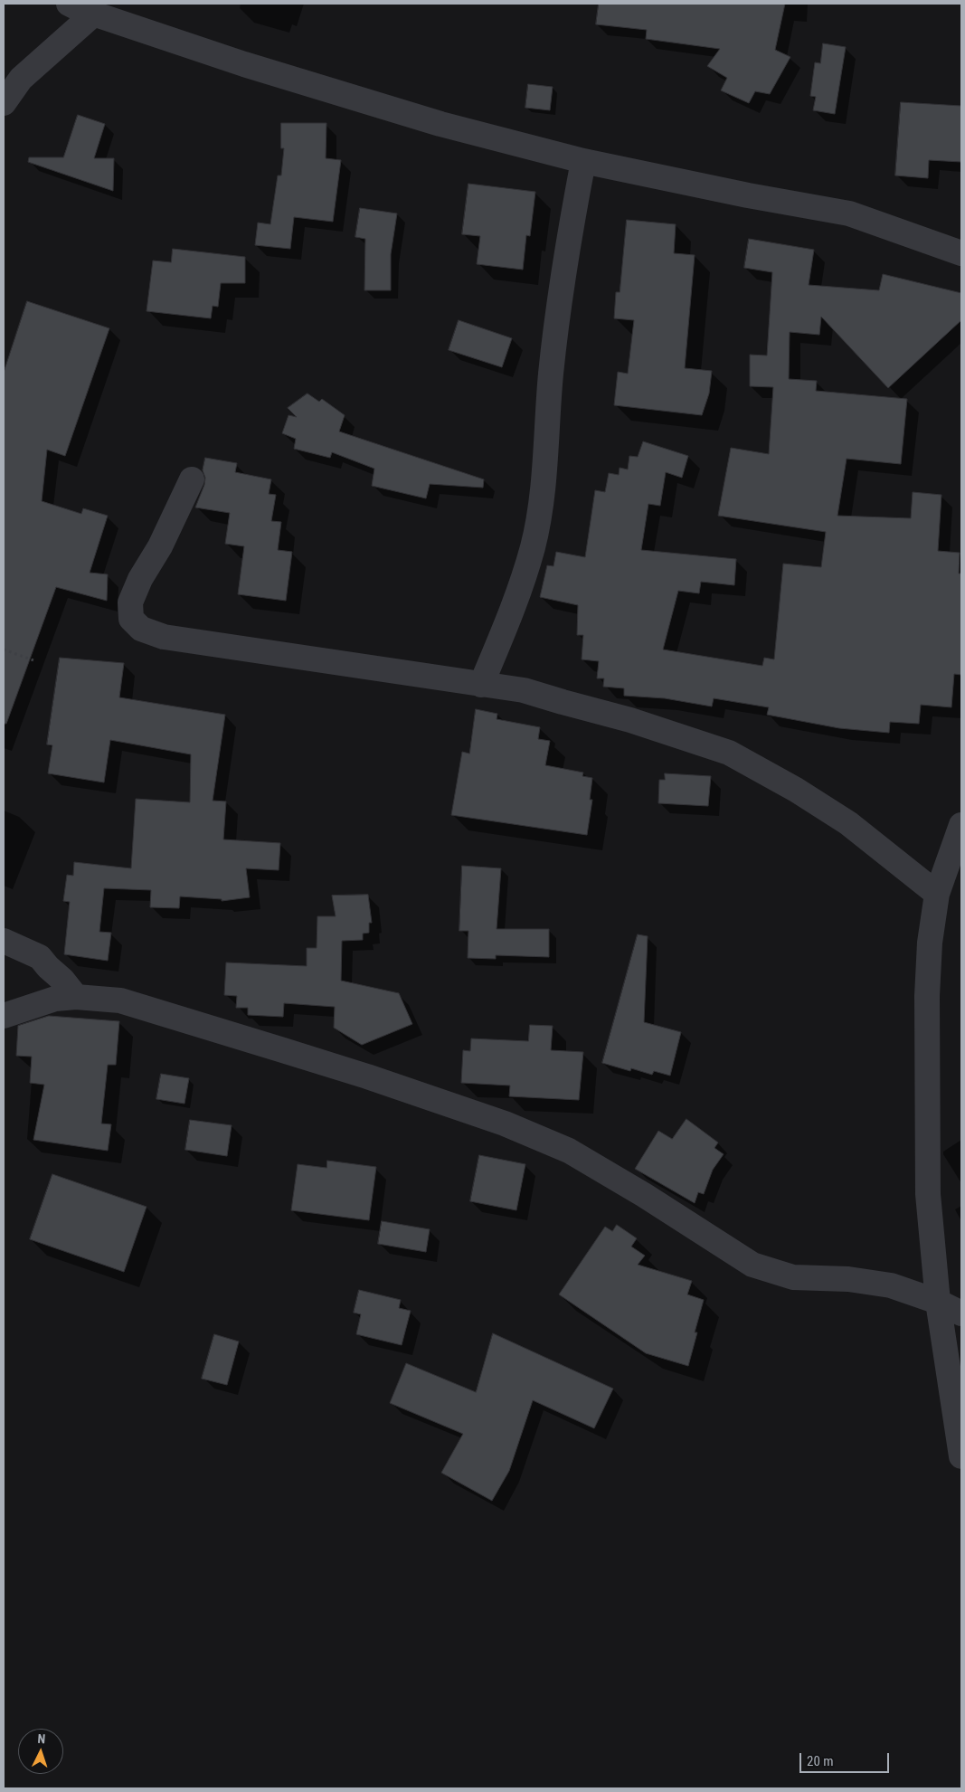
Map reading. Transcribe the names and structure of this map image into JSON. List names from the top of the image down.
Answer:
{
  "scale_bar": "20 m",
  "north": "top"
}
